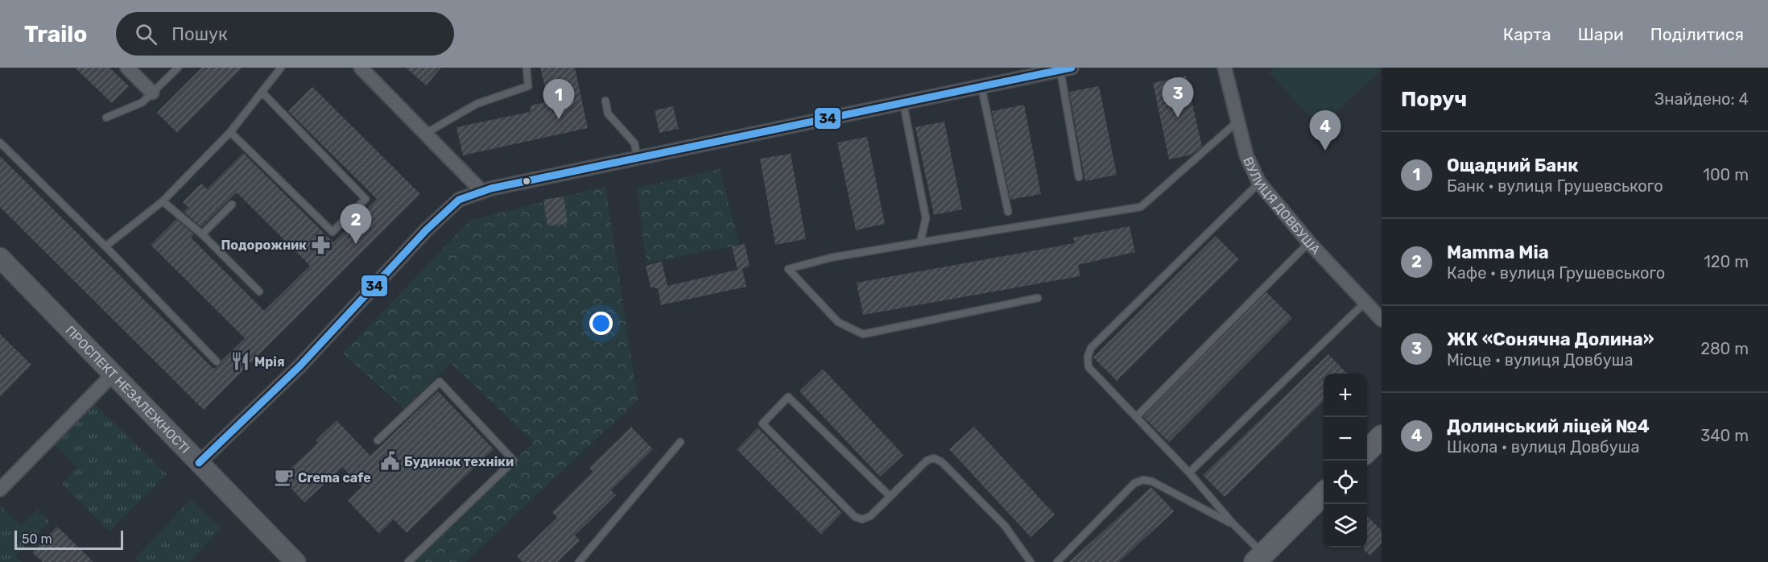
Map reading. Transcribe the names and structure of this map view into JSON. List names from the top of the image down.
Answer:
{
  "streets": {
    "main road": ["ПРОСПЕКТ НЕЗАЛЕЖНОСТІ"],
    "street": ["ВУЛИЦЯ ДОВБУША"]
  },
  "places": {
    "pharmacy": ["Подорожник"],
    "restaurant": ["Мрія"],
    "public building": ["Будинок техніки"],
    "cafe": ["Crema cafe"]
  },
  "lines": ["transit line 34"],
  "scale_bar": "50 m",
  "page": {
    "header": "Trailo",
    "search": "Пошук",
    "nav": ["Карта", "Шари", "Поділитися"],
    "heading": ["Поруч", "Знайдено: 4"],
    "pins": [
      "3",
      "1",
      "4",
      "2"
    ],
    "list": [
      {
        "mark": "1",
        "name": "Ощадний Банк",
        "note": "Банк · вулиця Грушевського",
        "value": "100 m"
      },
      {
        "mark": "2",
        "name": "Mamma Mia",
        "note": "Кафе · вулиця Грушевського",
        "value": "120 m"
      },
      {
        "mark": "3",
        "name": "ЖК «Сонячна Долина»",
        "note": "Місце · вулиця Довбуша",
        "value": "280 m"
      },
      {
        "mark": "4",
        "name": "Долинський ліцей №4",
        "note": "Школа · вулиця Довбуша",
        "value": "340 m"
      }
    ],
    "map_buttons": ["+", "−"],
    "scale": "50 m"
  }
}
